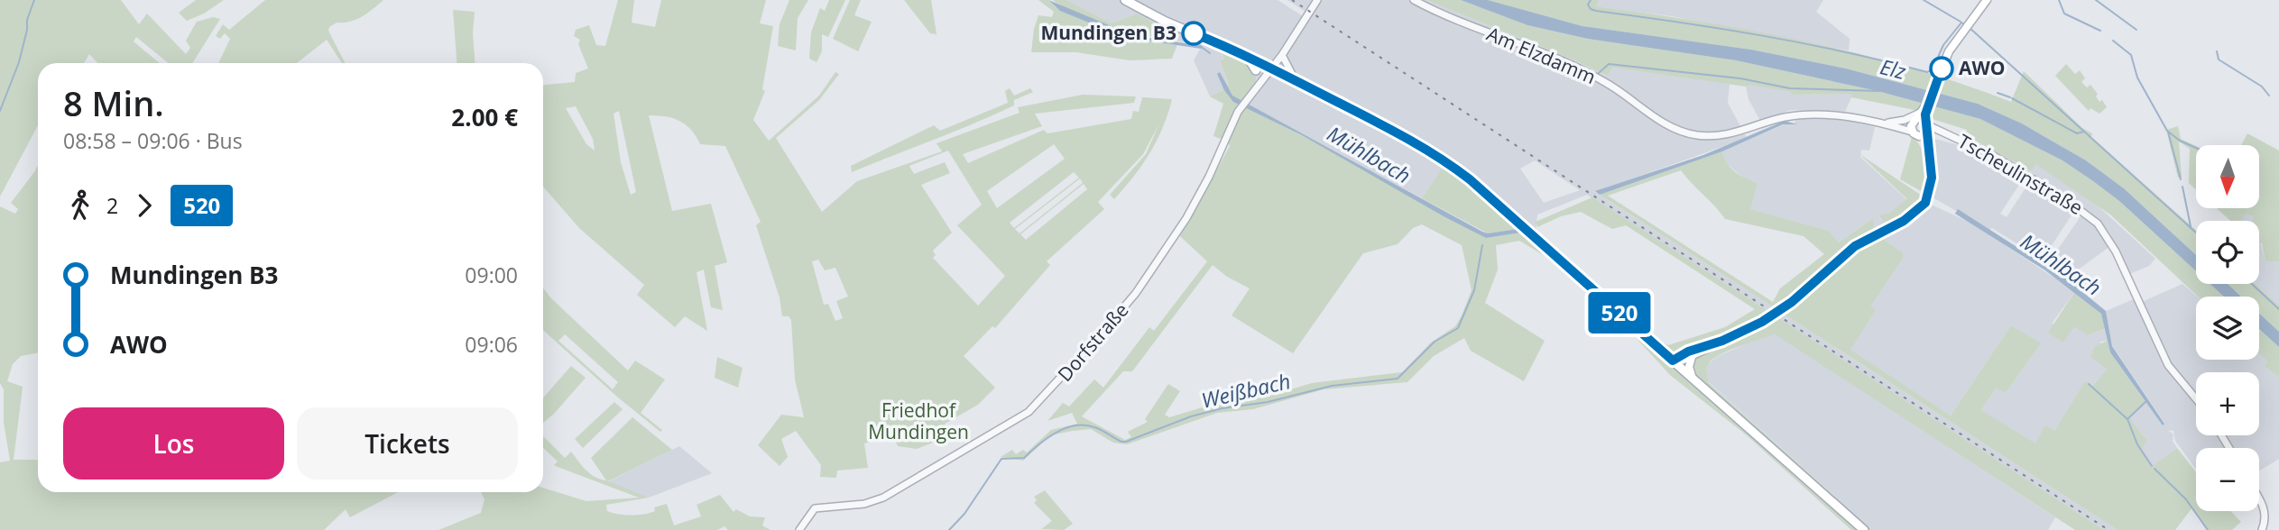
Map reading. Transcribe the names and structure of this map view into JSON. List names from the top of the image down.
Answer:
{
  "streets": {
    "street": ["Am Elzdamm", "Tscheulinstraße", "Dorfstraße"]
  },
  "water": ["Elz", "Mühlbach", "Weißbach"],
  "parks": ["Friedhof Mundingen"],
  "places": ["Mundingen B3", "AWO"],
  "lines": ["bus line 520"],
  "north": "bottom",
  "page": {
    "on_map": "520",
    "heading": ["8 Min.", "08:58 – 09:06 · Bus", "2.00 €"],
    "map_buttons": ["+", "−"],
    "legs": ["2", "520"],
    "list": [
      {
        "name": "Mundingen B3",
        "value": "09:00"
      },
      {
        "name": "AWO",
        "value": "09:06"
      }
    ],
    "buttons": ["Los", "Tickets"]
  }
}
